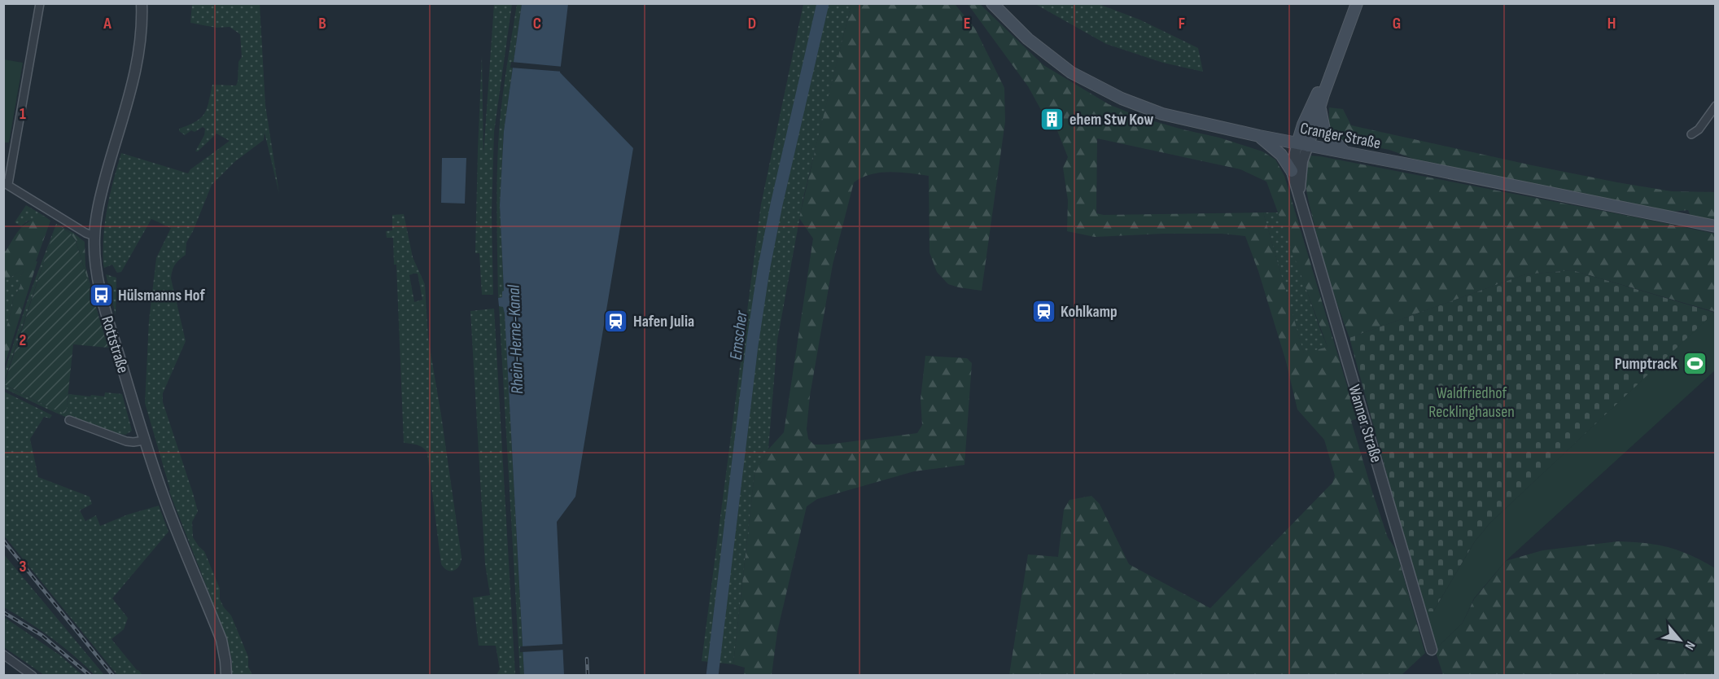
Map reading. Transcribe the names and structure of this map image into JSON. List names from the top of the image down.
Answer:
{
  "streets": {
    "main road": ["Cranger Straße"],
    "street": ["Rottstraße", "Wanner Straße"]
  },
  "crossings": [
    ["Cranger Straße", "Wanner Straße"]
  ],
  "water": ["Emscher", "Rhein-Herne-Kanal"],
  "parks": ["Waldfriedhof Recklinghausen"],
  "places": {
    "building": ["ehem Stw Kow"],
    "bus stop": ["Hülsmanns Hof"],
    "station": ["Kohlkamp", "Hafen Julia"],
    "sports": ["Pumptrack"]
  },
  "north": "bottom right",
  "grid": {
    "columns": [
      "A",
      "B",
      "C",
      "D",
      "E",
      "F",
      "G",
      "H"
    ],
    "rows": ["1", "2", "3"]
  }
}
